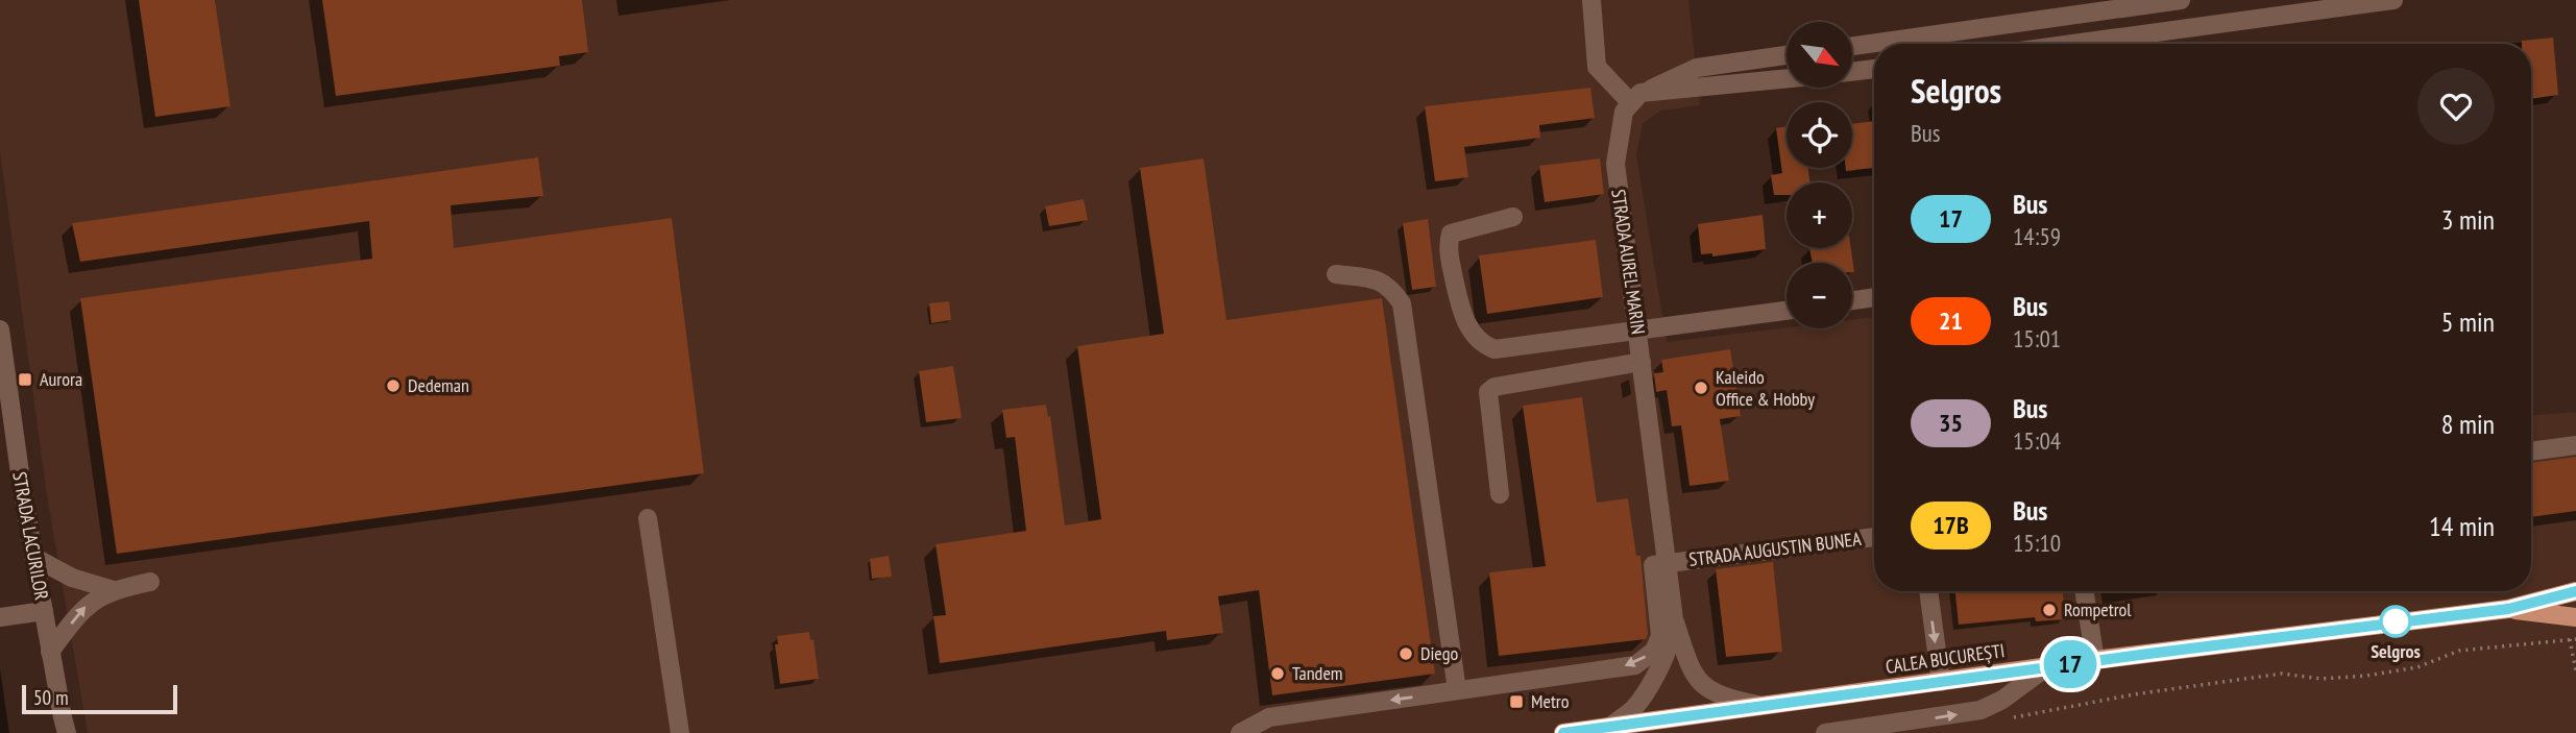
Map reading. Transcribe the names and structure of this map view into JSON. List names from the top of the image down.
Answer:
{
  "streets": {
    "main road": ["CALEA BUCUREȘTI"],
    "street": ["STRADA AUREL MARIN", "STRADA LACURILOR", "STRADA AUGUSTIN BUNEA"]
  },
  "crossings": [
    ["STRADA AUREL MARIN", "STRADA AUGUSTIN BUNEA"],
    ["STRADA AUREL MARIN", "CALEA BUCUREȘTI"]
  ],
  "places": {
    "transit": ["Aurora", "Metro"],
    "other": [
      "Dedeman",
      "Kaleido Office & Hobby",
      "Rompetrol",
      "Selgros",
      "Diego",
      "Tandem"
    ]
  },
  "lines": ["bus line 17"],
  "scale_bar": "50 m",
  "north": "bottom right",
  "page": {
    "on_map": "17",
    "map_buttons": ["+", "−"],
    "heading": ["Selgros", "Bus"],
    "list": [
      {
        "mark": "17",
        "name": "Bus",
        "note": "14:59",
        "value": "3 min"
      },
      {
        "mark": "21",
        "name": "Bus",
        "note": "15:01",
        "value": "5 min"
      },
      {
        "mark": "35",
        "name": "Bus",
        "note": "15:04",
        "value": "8 min"
      },
      {
        "mark": "17B",
        "name": "Bus",
        "note": "15:10",
        "value": "14 min"
      }
    ],
    "scale": "50 m"
  }
}
